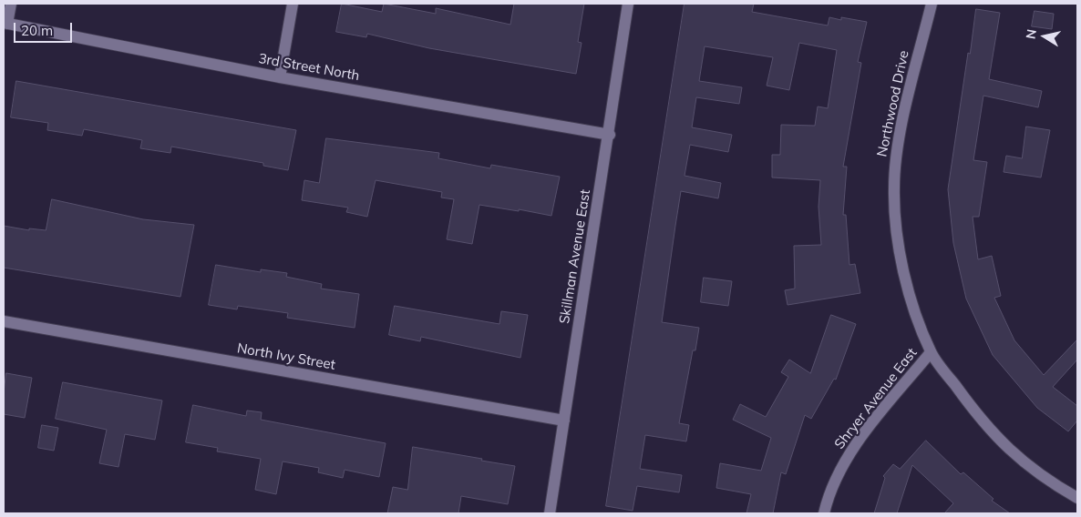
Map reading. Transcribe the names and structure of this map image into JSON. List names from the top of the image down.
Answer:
{
  "streets": {
    "street": [
      "3rd Street North",
      "Northwood Drive",
      "Skillman Avenue East",
      "North Ivy Street",
      "Shryer Avenue East"
    ]
  },
  "crossings": [
    ["3rd Street North", "Skillman Avenue East"],
    ["Northwood Drive", "Shryer Avenue East"],
    ["Skillman Avenue East", "North Ivy Street"]
  ],
  "scale_bar": "20 m",
  "north": "left"
}
